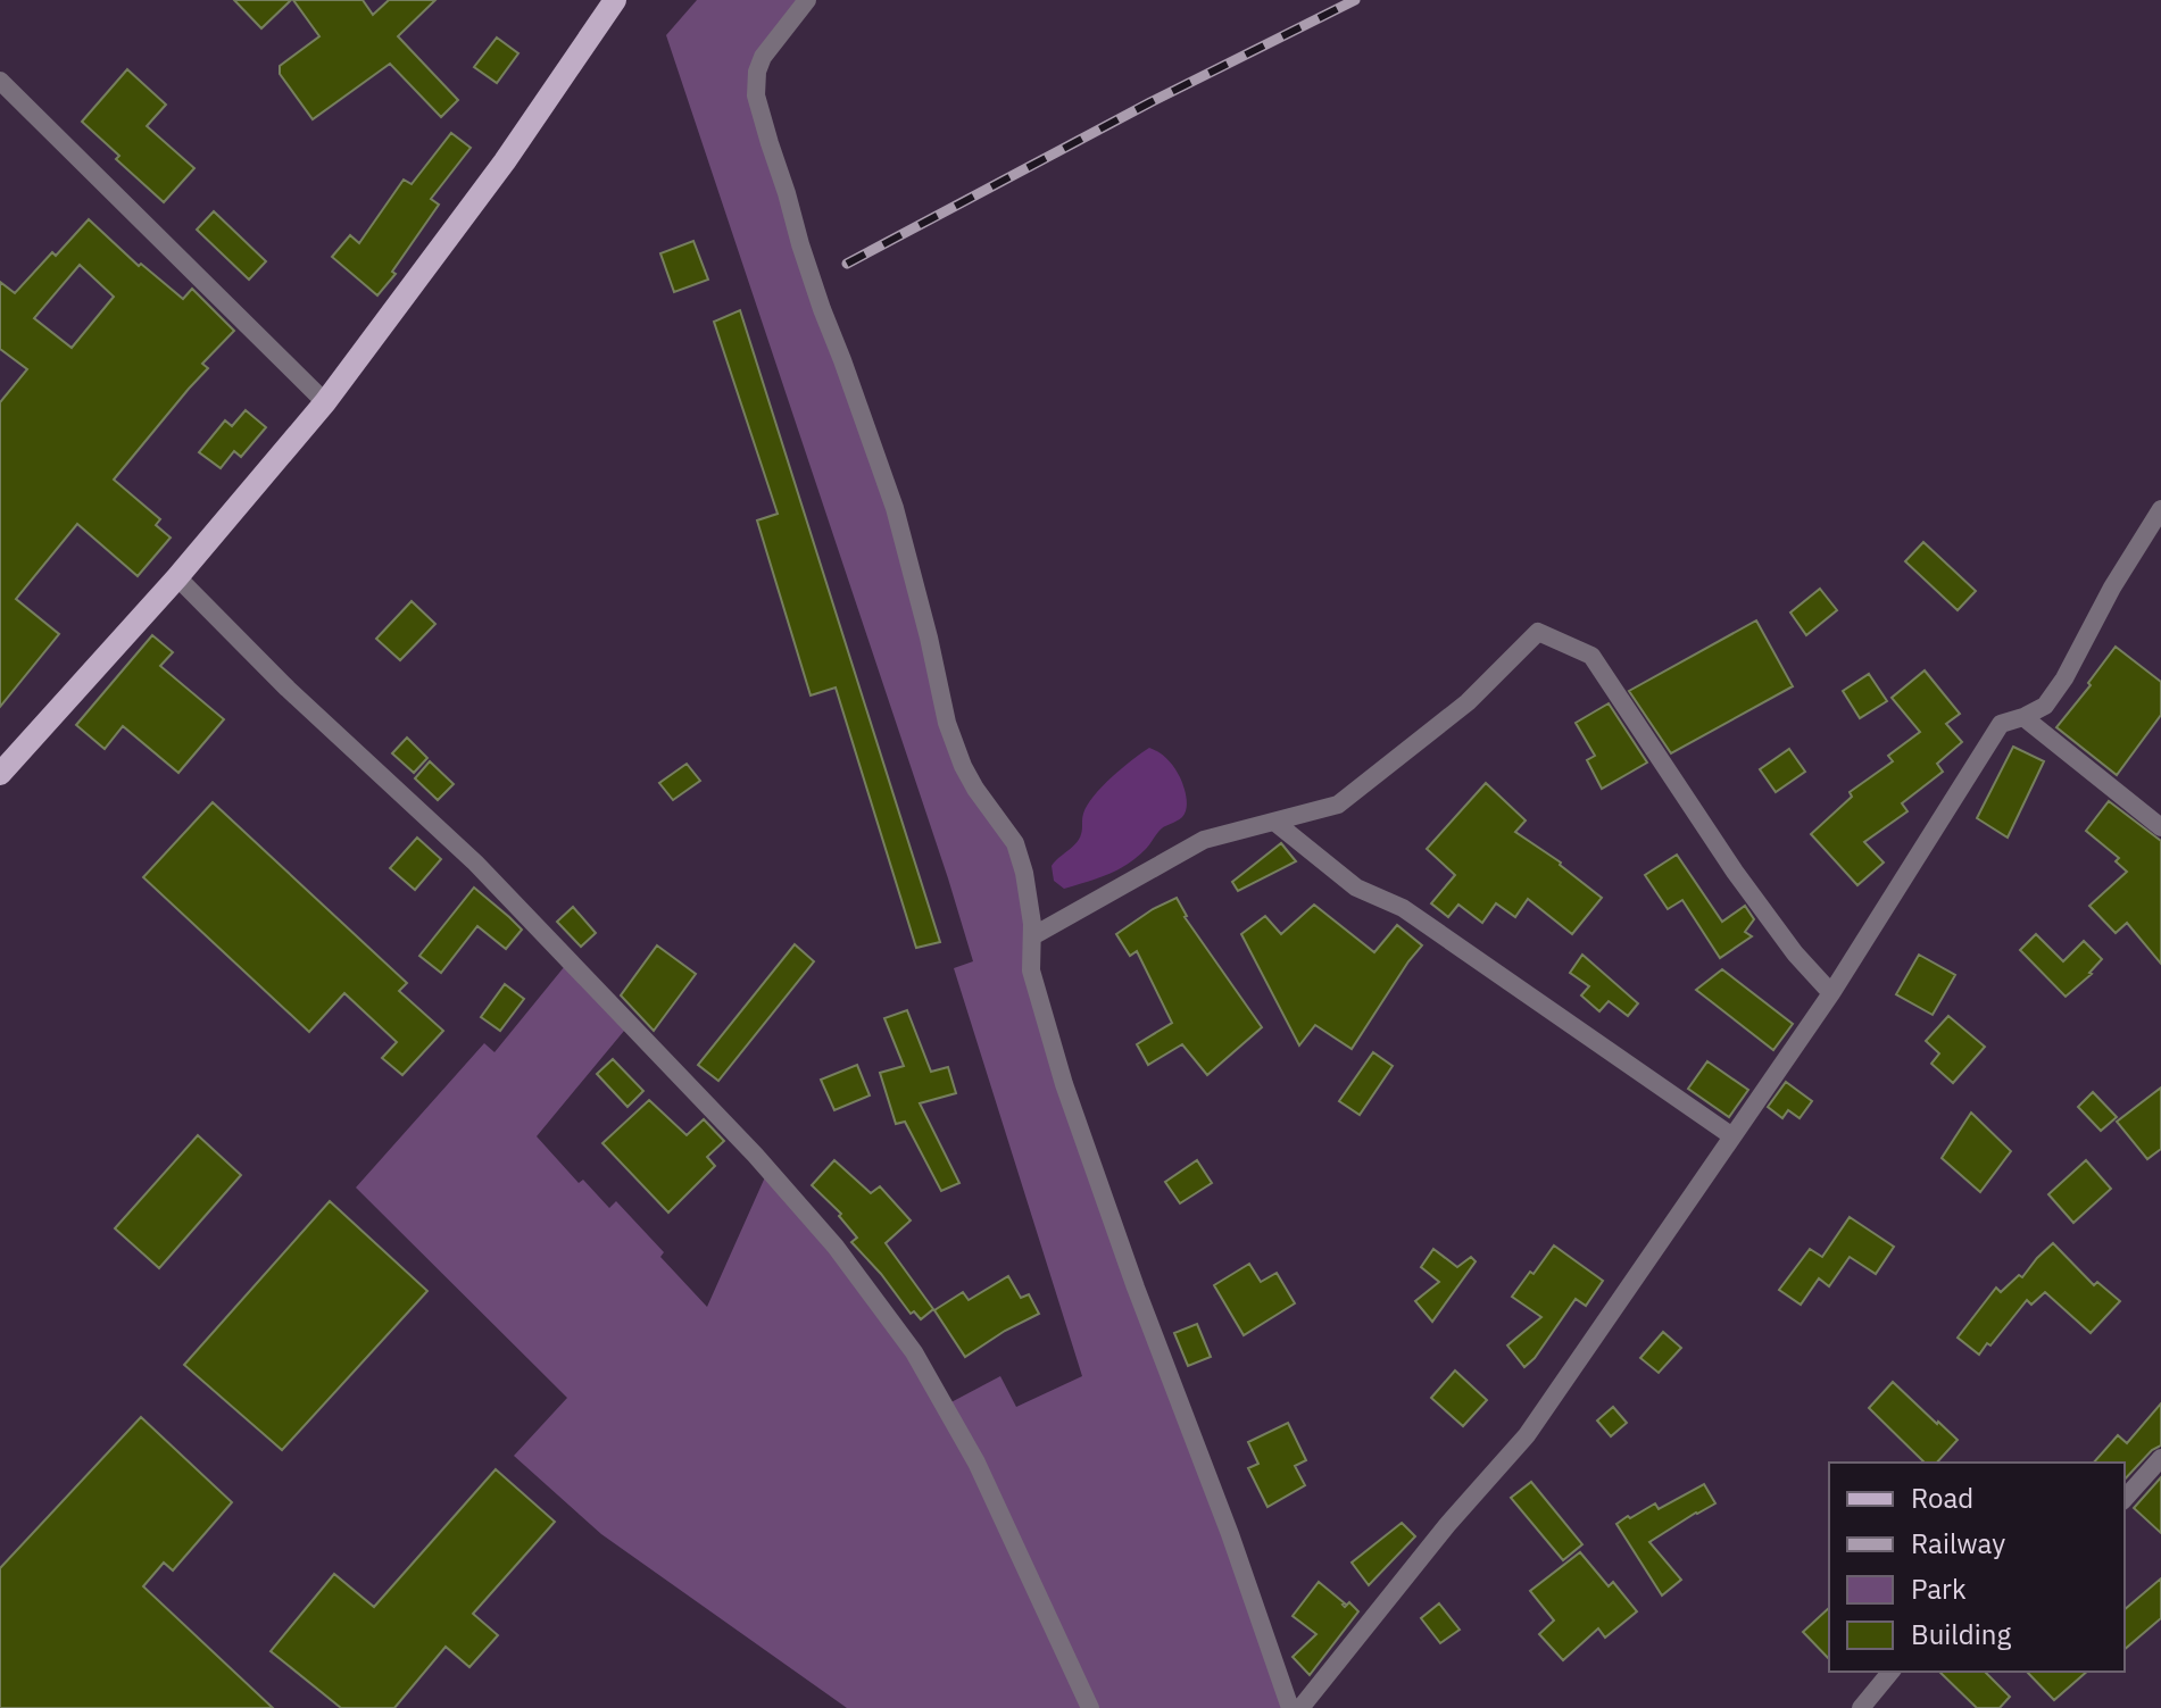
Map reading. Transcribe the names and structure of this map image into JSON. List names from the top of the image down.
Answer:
{
  "legend": [
    "Road",
    "Railway",
    "Park",
    "Building"
  ]
}
